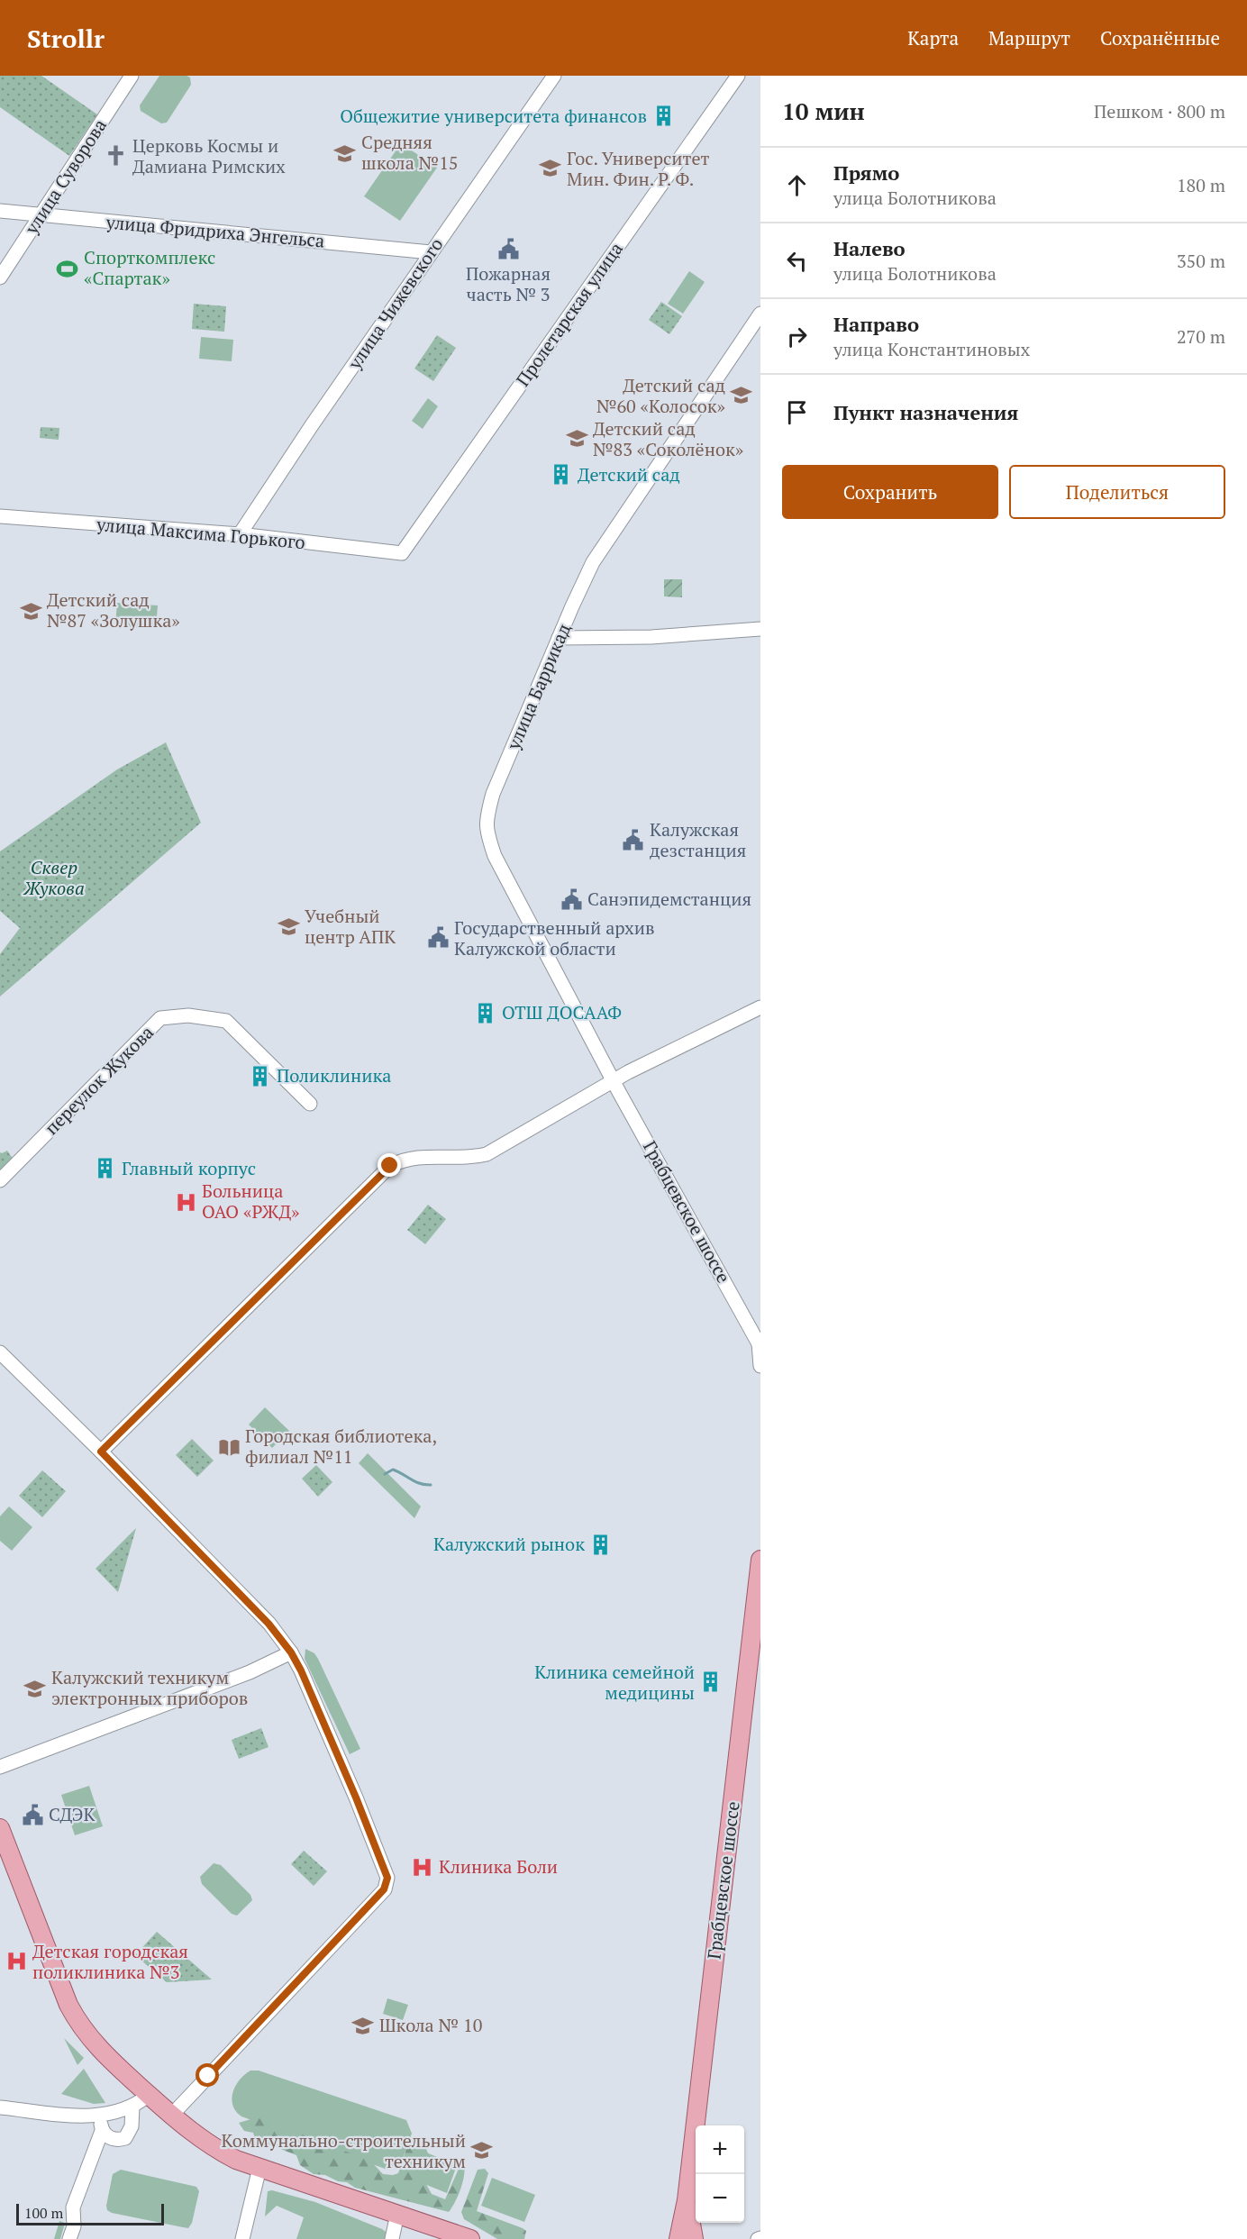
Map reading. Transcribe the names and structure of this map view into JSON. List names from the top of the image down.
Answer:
{
  "streets": {
    "main road": ["Грабцевское шоссе"],
    "street": [
      "улица Суворова",
      "улица Фридриха Энгельса",
      "улица Чижевского",
      "Пролетарская улица",
      "улица Максима Горького",
      "улица Баррикад",
      "переулок Жукова"
    ]
  },
  "crossings": [
    ["улица Суворова", "улица Фридриха Энгельса"],
    ["улица Фридриха Энгельса", "улица Чижевского"],
    ["улица Чижевского", "улица Максима Горького"],
    ["Пролетарская улица", "улица Максима Горького"],
    ["улица Баррикад", "Грабцевское шоссе"]
  ],
  "parks": ["Сквер Жукова"],
  "places": {
    "building": [
      "Общежитие университета финансов",
      "Детский сад",
      "ОТШ ДОСААФ",
      "Поликлиника",
      "Главный корпус",
      "Калужский рынок",
      "Клиника семейной медицины"
    ],
    "school or university": [
      "Средняя школа №15",
      "Гос. Университет Мин. Фин. Р. Ф.",
      "Детский сад №60 «Колосок»",
      "Детский сад №83 «Соколёнок»",
      "Детский сад №87 «Золушка»",
      "Учебный центр АПК",
      "Калужский техникум электронных приборов",
      "Школа № 10",
      "Коммунально-строительный техникум"
    ],
    "church": ["Церковь Космы и Дамиана Римских"],
    "public building": [
      "Пожарная часть № 3",
      "Калужская дезстанция",
      "Санэпидемстанция",
      "Государственный архив Калужской области",
      "СДЭК"
    ],
    "sports": ["Спорткомплекс «Спартак»"],
    "hospital": ["Больница ОАО «РЖД»", "Клиника Боли", "Детская городская поликлиника №3"],
    "library": ["Городская библиотека, филиал №11"]
  },
  "scale_bar": "100 m",
  "page": {
    "header": "Strollr",
    "nav": ["Карта", "Маршрут", "Сохранённые"],
    "heading": ["10 мин", "Пешком · 800 m"],
    "list": [
      ["Прямо", "улица Болотникова", "180 m"],
      ["Налево", "улица Болотникова", "350 m"],
      ["Направо", "улица Константиновых", "270 m"],
      "Пункт назначения"
    ],
    "buttons": ["Сохранить", "Поделиться"],
    "map_buttons": ["+", "−"],
    "scale": "100 m"
  }
}
